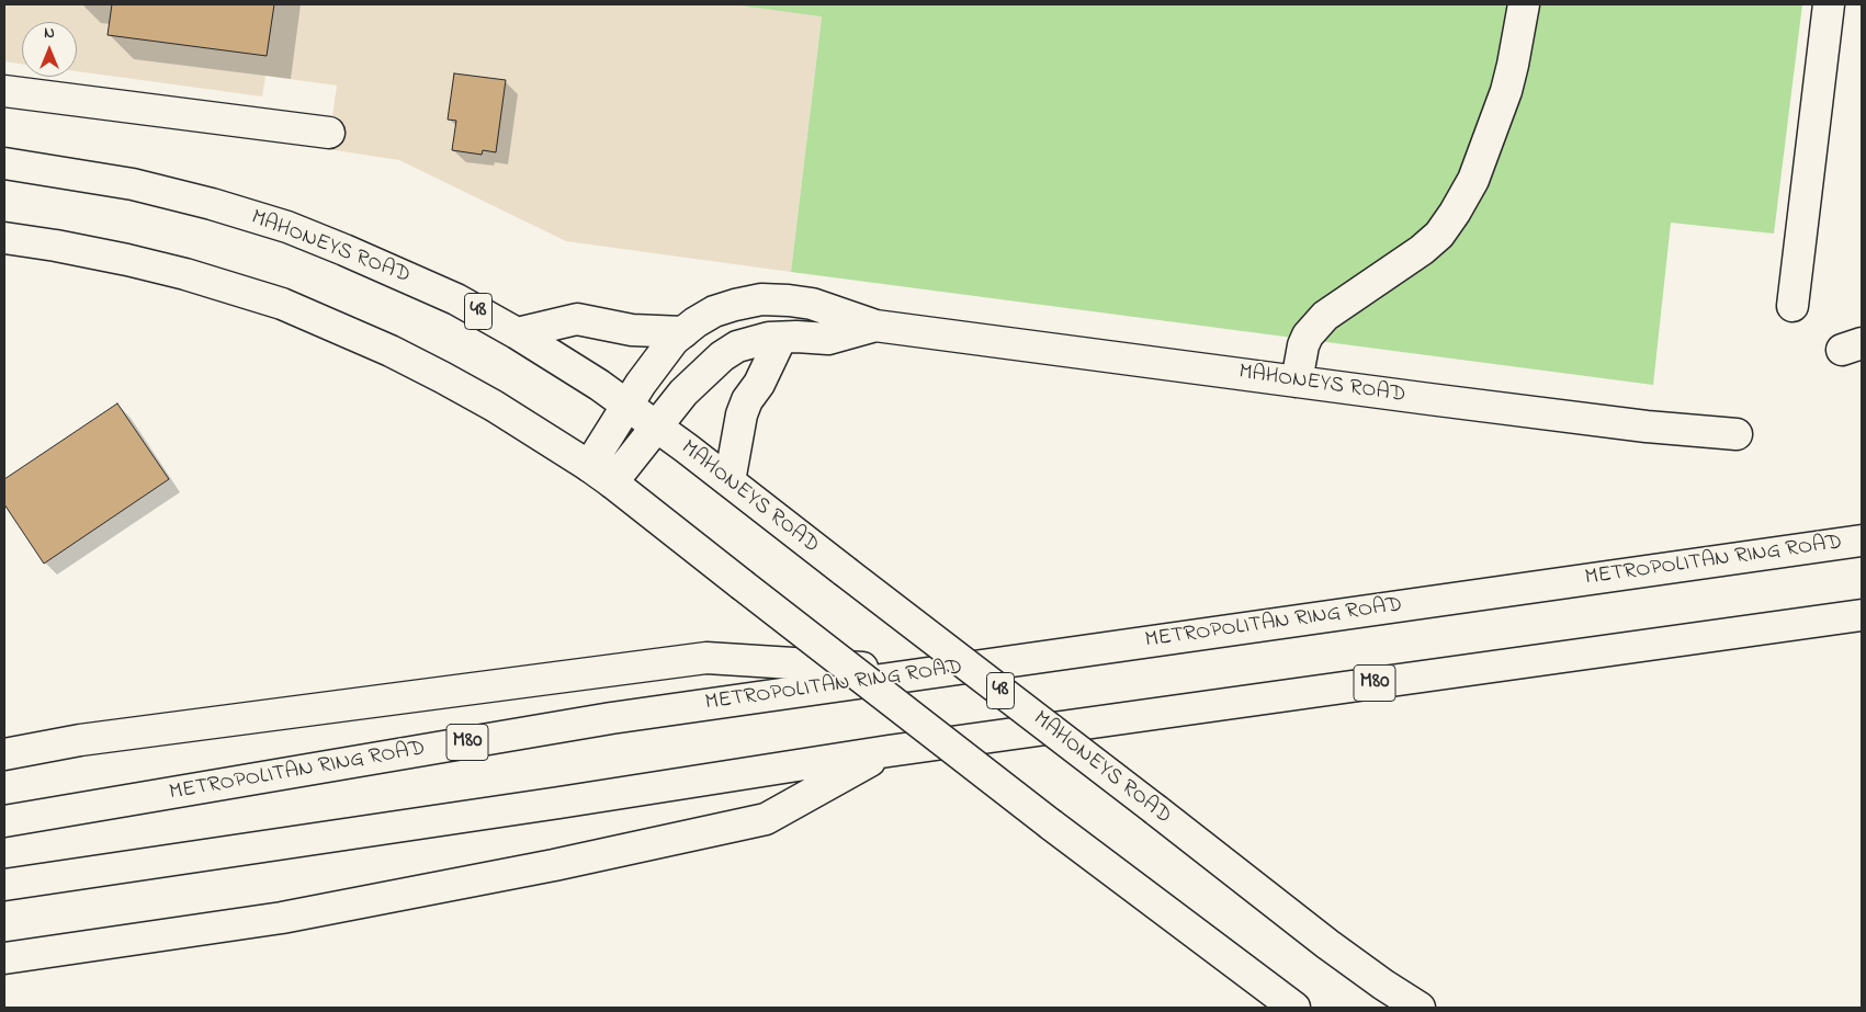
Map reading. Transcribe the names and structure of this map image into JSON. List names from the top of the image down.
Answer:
{
  "streets": {
    "main road": [
      "MAHONEYS ROAD",
      "48",
      "METROPOLITAN RING ROAD",
      "M80"
    ]
  },
  "north": "top"
}
